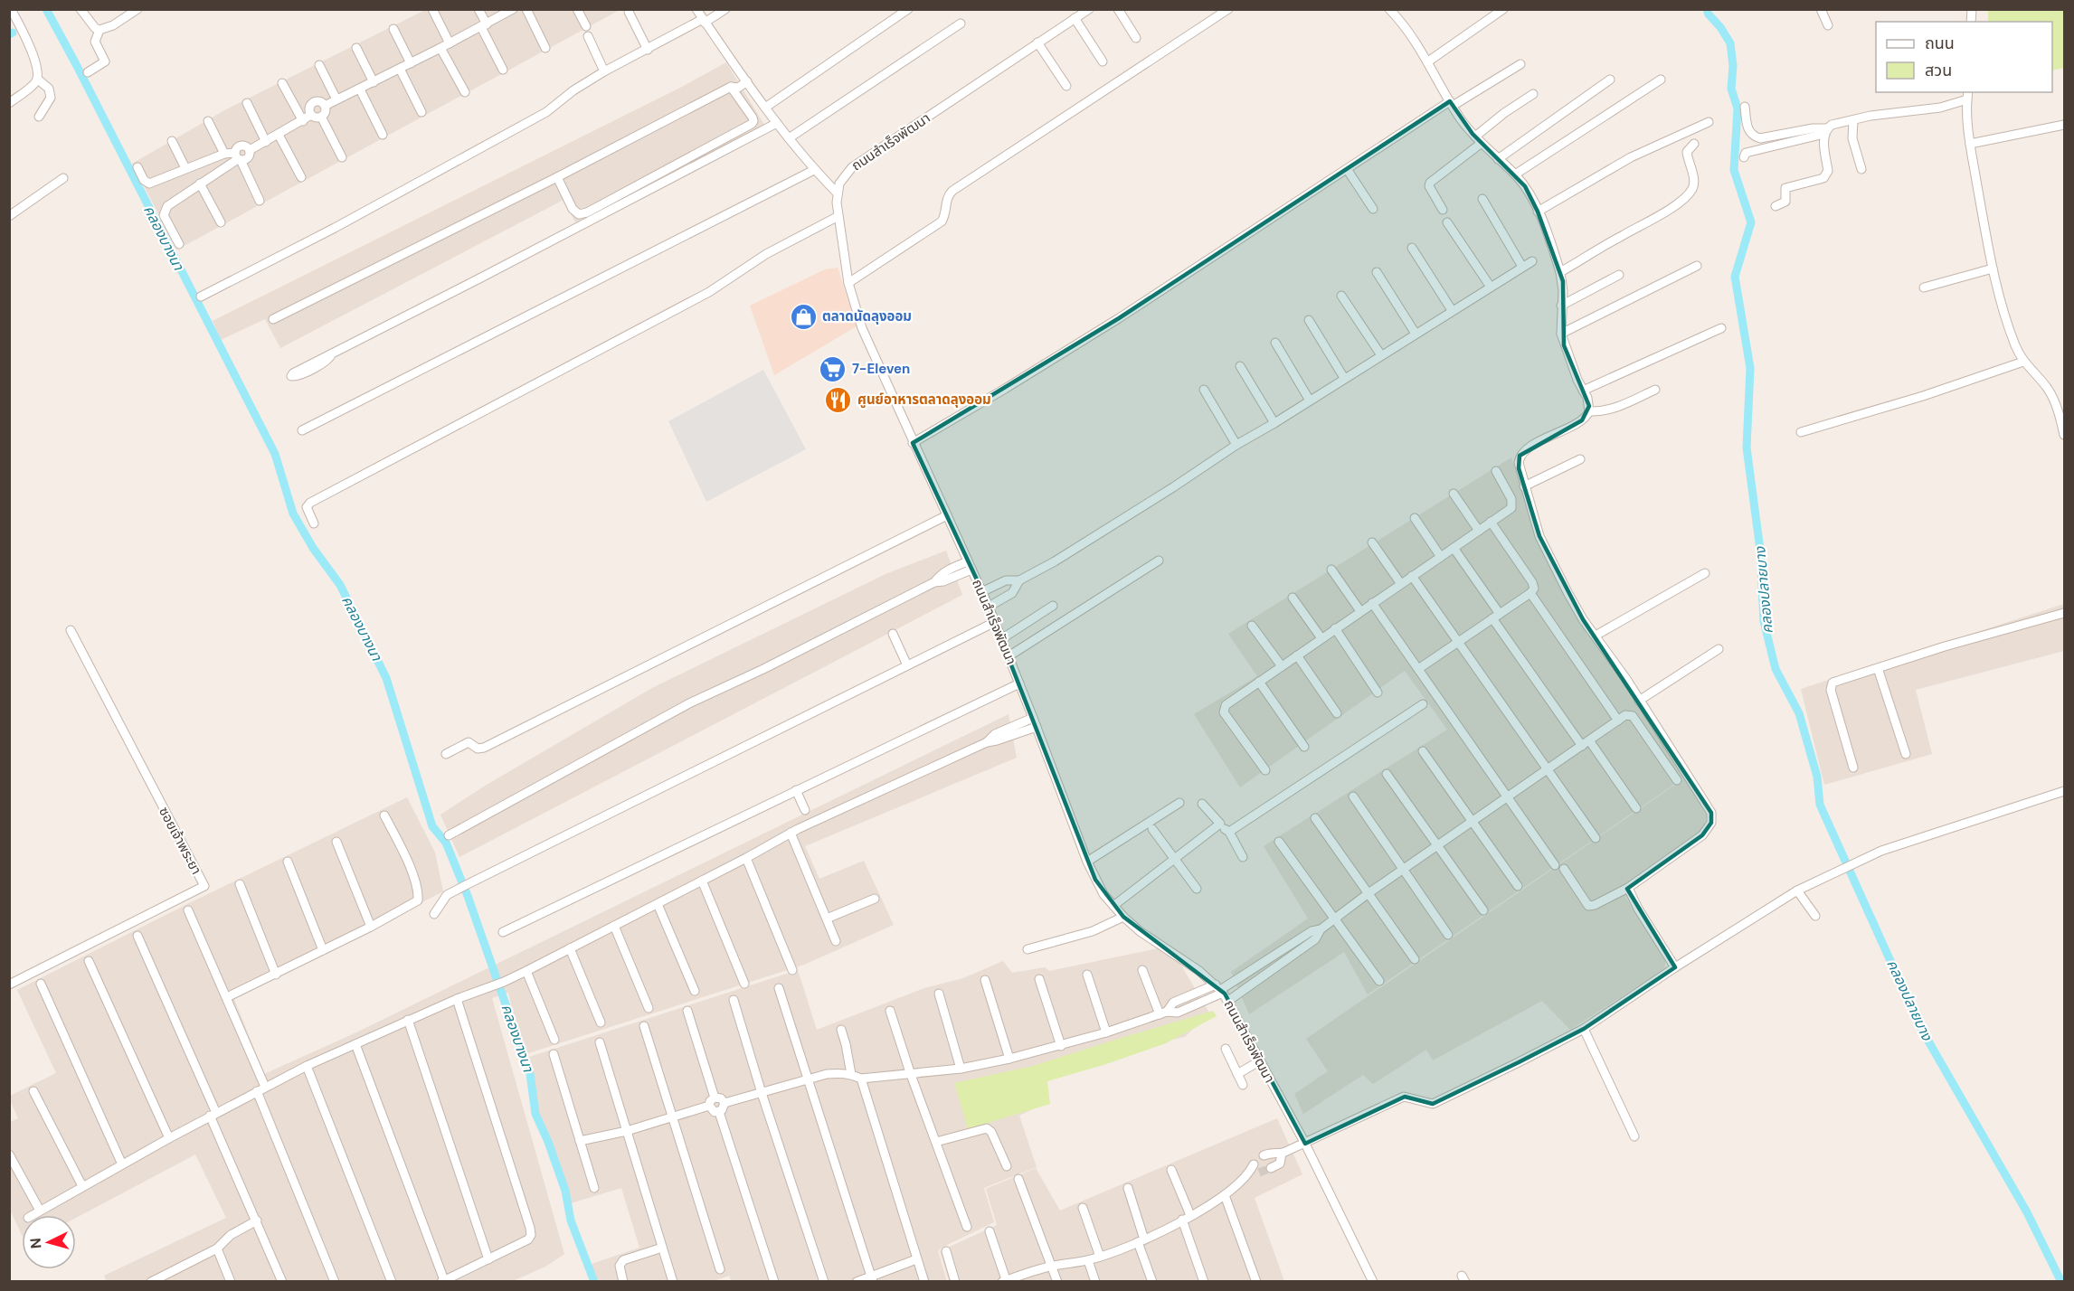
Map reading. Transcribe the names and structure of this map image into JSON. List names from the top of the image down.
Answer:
{
  "streets": {
    "street": ["ถนนสำเร็จพัฒนา", "ซอยเจ้าพระยา"]
  },
  "water": ["คลองบางนา", "คลองปลายบาง"],
  "places": {
    "shop": ["ตลาดนัดลุงออม"],
    "supermarket": ["7-Eleven"],
    "restaurant": ["ศูนย์อาหารตลาดลุงออม"]
  },
  "legend": ["ถนน", "สวน"],
  "north": "left"
}
